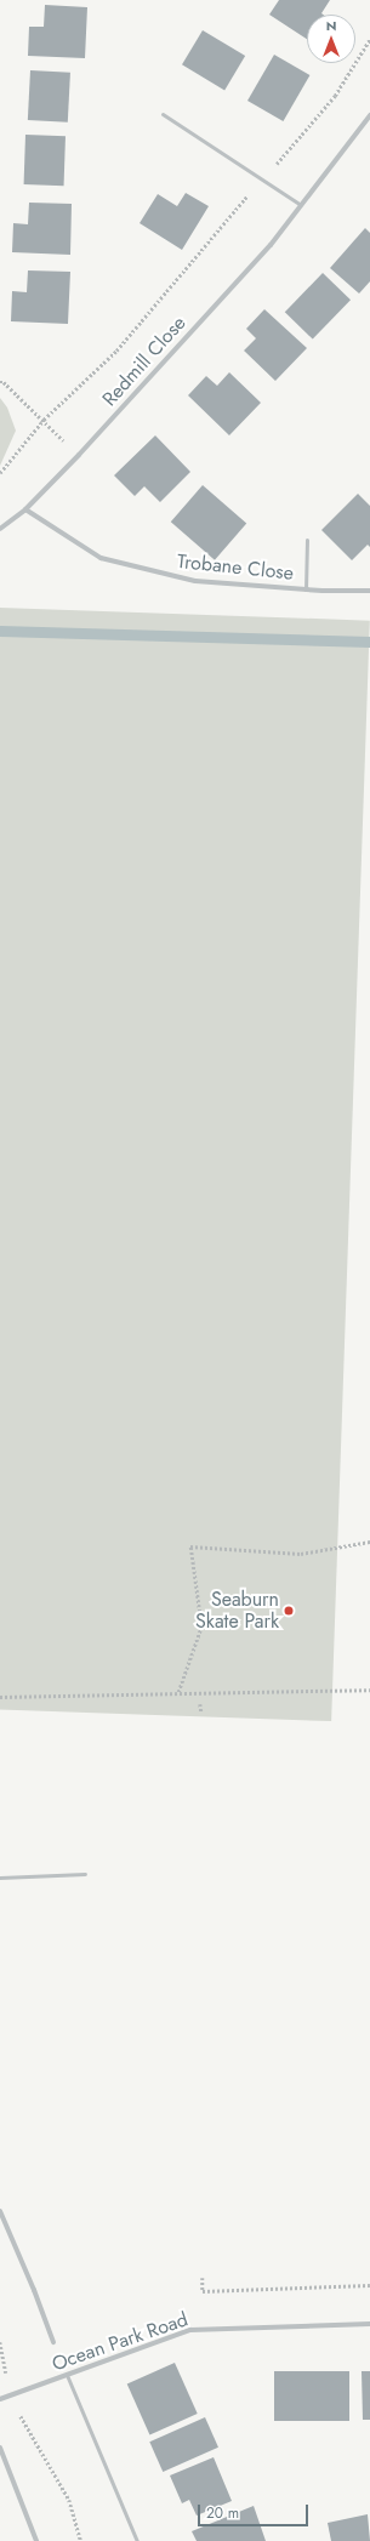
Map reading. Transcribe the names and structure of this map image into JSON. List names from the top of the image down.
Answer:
{
  "streets": {
    "street": ["Redmill Close", "Trobane Close", "Ocean Park Road"]
  },
  "crossings": [
    ["Redmill Close", "Trobane Close"]
  ],
  "places": ["Seaburn Skate Park"],
  "scale_bar": "20 m",
  "north": "top"
}
